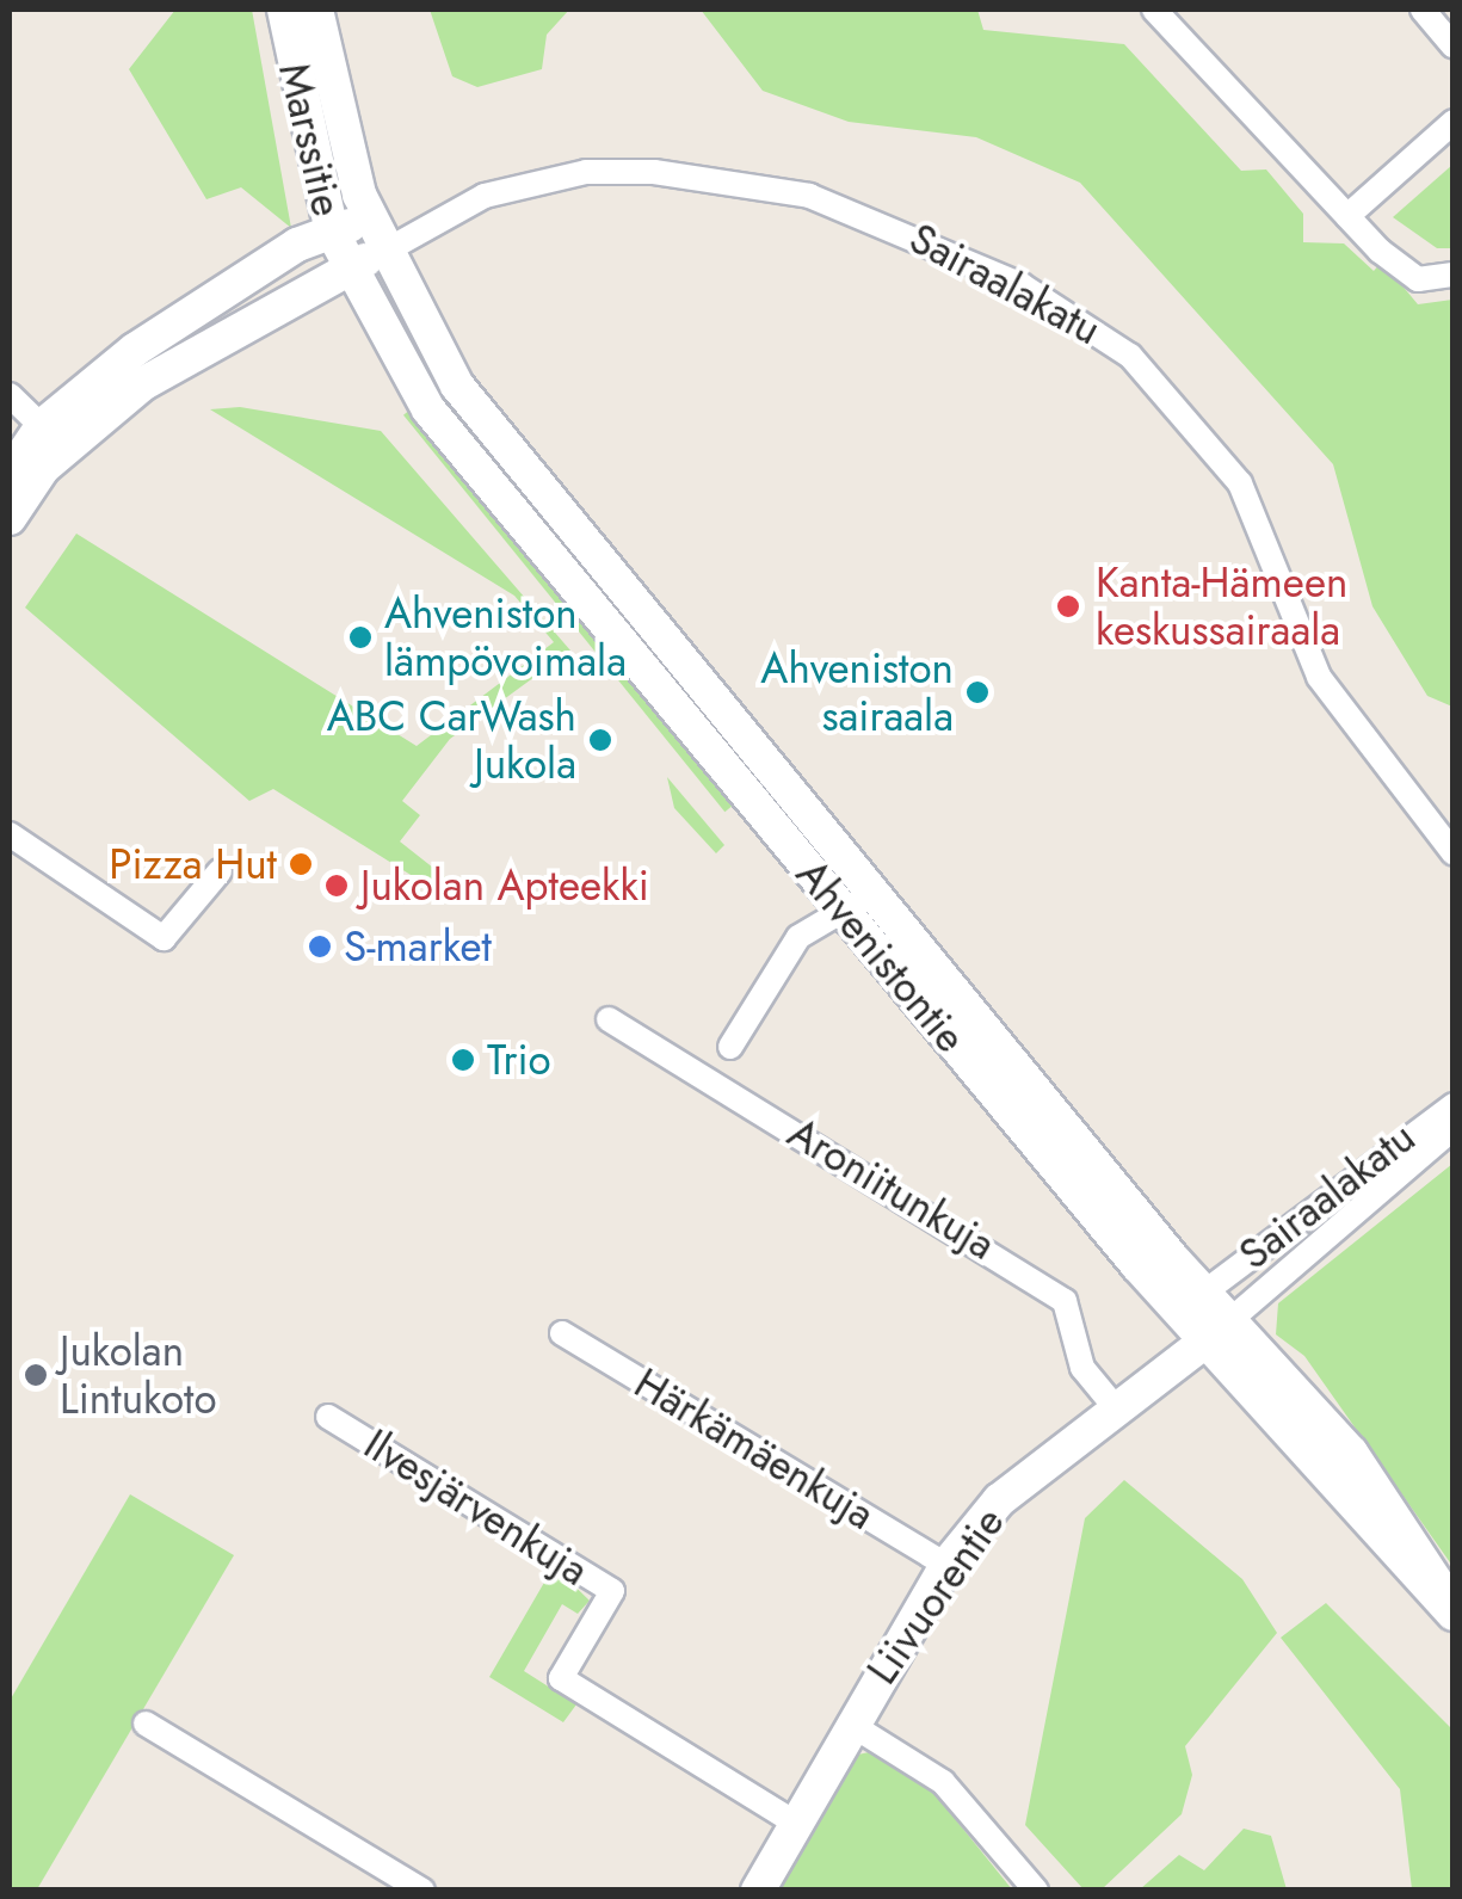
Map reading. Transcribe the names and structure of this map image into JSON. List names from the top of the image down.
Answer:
{
  "streets": {
    "main road": ["Marssitie", "Ahvenistontie", "Liivuorentie"],
    "street": [
      "Sairaalakatu",
      "Aroniitunkuja",
      "Härkämäenkuja",
      "Ilvesjärvenkuja"
    ]
  },
  "crossings": [
    ["Marssitie", "Ahvenistontie"],
    ["Sairaalakatu", "Ahvenistontie"],
    ["Sairaalakatu", "Liivuorentie"],
    ["Ahvenistontie", "Liivuorentie"],
    ["Aroniitunkuja", "Liivuorentie"],
    ["Härkämäenkuja", "Liivuorentie"],
    ["Ilvesjärvenkuja", "Liivuorentie"]
  ],
  "places": [
    "Kanta-Hämeen keskussairaala",
    "Ahveniston lämpövoimala",
    "Ahveniston sairaala",
    "ABC CarWash Jukola",
    "Pizza Hut",
    "Jukolan Apteekki",
    "S-market",
    "Trio",
    "Jukolan Lintukoto"
  ]
}
